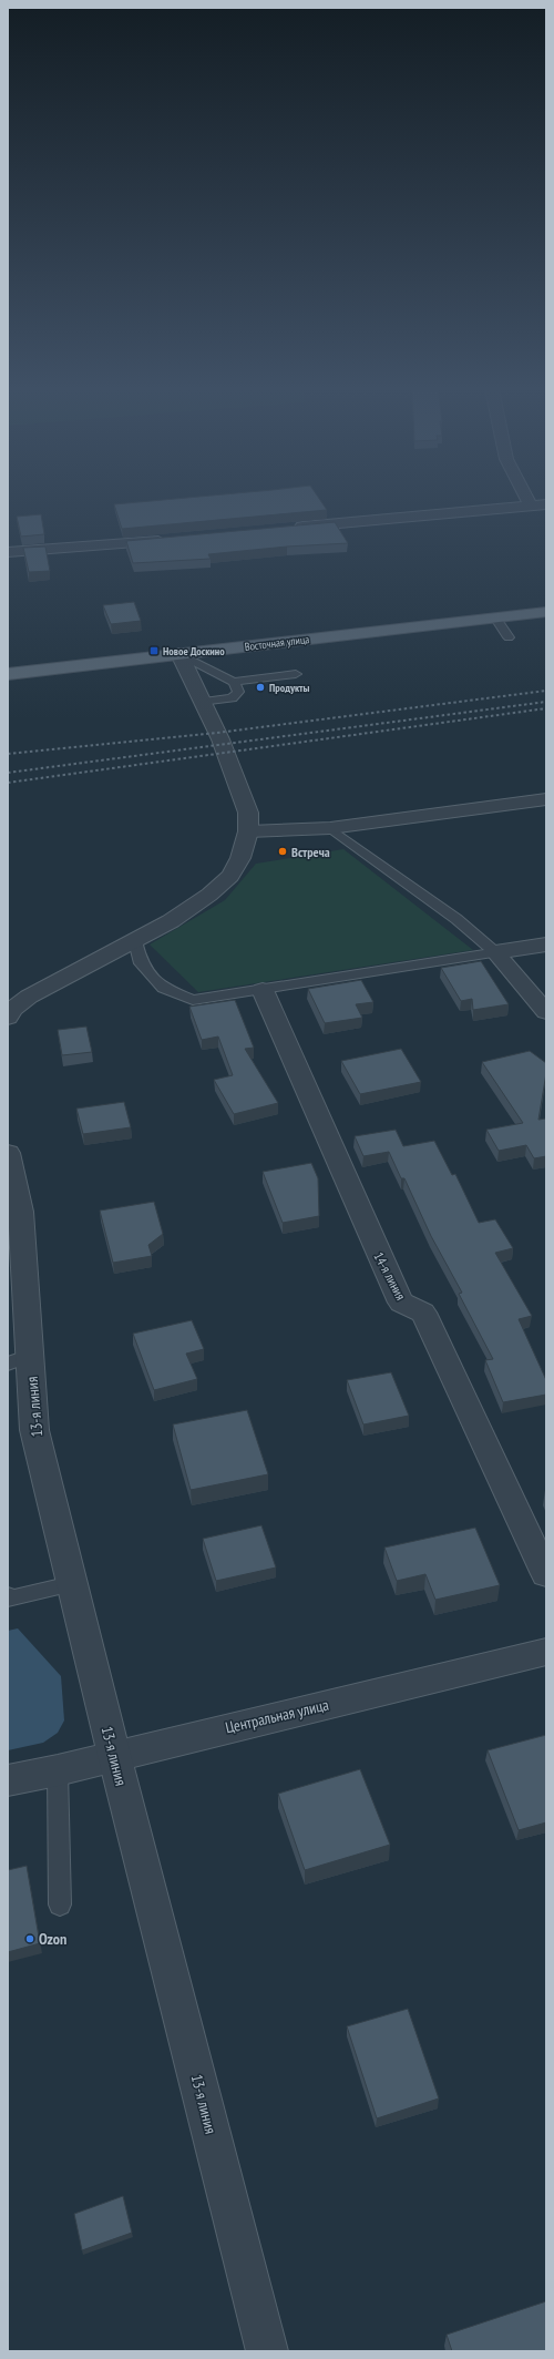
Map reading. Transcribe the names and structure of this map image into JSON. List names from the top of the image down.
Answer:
{
  "streets": {
    "main road": ["Восточная улица"],
    "street": ["14-я линия", "13-я линия", "Центральная улица"]
  },
  "crossings": [
    ["13-я линия", "Центральная улица"]
  ],
  "places": {
    "transit": ["Новое Доскино"],
    "other": ["Продукты", "Встреча", "Ozon"]
  }
}
